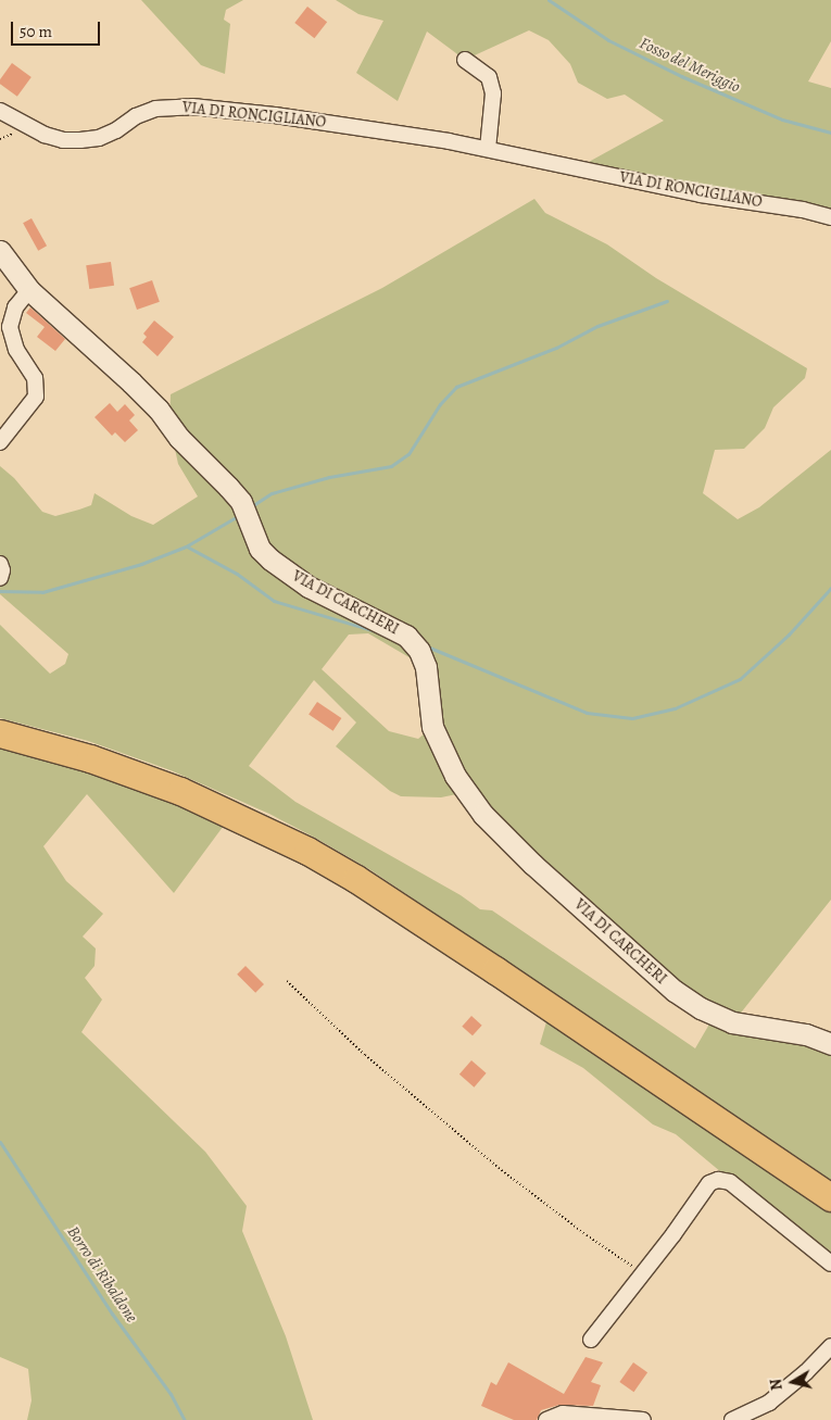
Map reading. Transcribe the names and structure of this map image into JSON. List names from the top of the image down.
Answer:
{
  "streets": {
    "street": ["VIA DI RONCIGLIANO", "VIA DI CARCHERI"]
  },
  "water": ["Fosso del Meriggio", "Borro di Ribaldone"],
  "scale_bar": "50 m",
  "north": "left"
}
